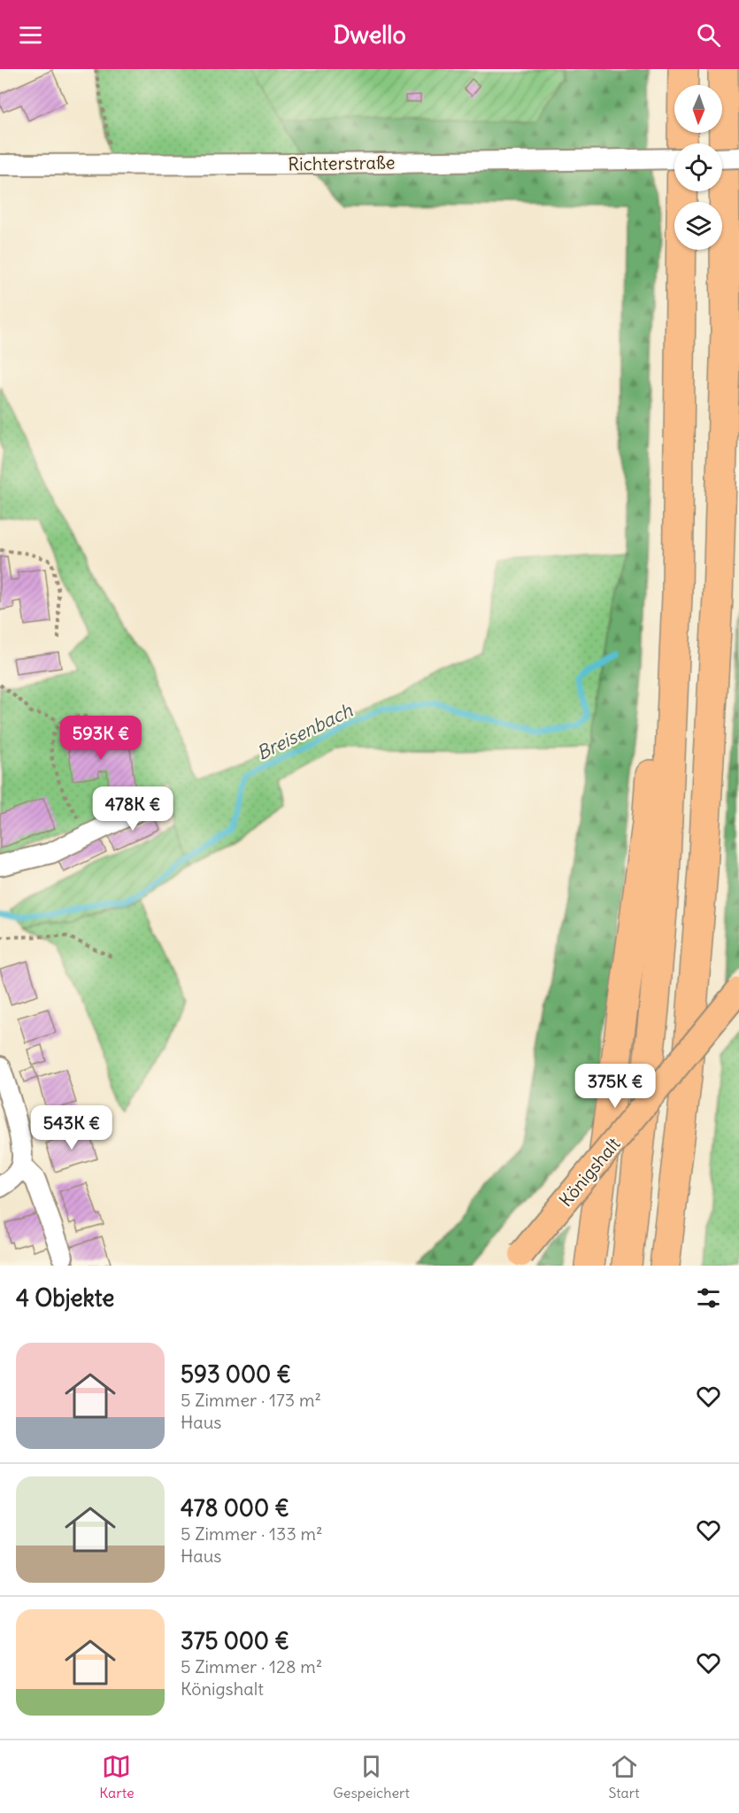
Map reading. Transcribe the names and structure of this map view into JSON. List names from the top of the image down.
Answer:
{
  "streets": {
    "main road": ["Königshalt"],
    "street": ["Richterstraße"]
  },
  "water": ["Breisenbach"],
  "north": "bottom",
  "page": {
    "header": "Dwello",
    "price": [
      "593K €",
      "478K €",
      "375K €",
      "543K €"
    ],
    "heading": "4 Objekte",
    "list": [
      {
        "name": "593 000 €",
        "note": "5 Zimmer · 173 m² · Haus"
      },
      {
        "name": "478 000 €",
        "note": "5 Zimmer · 133 m² · Haus"
      },
      {
        "name": "375 000 €",
        "note": "5 Zimmer · 128 m² · Königshalt"
      }
    ],
    "tabs": ["Karte", "Gespeichert", "Start"]
  }
}
